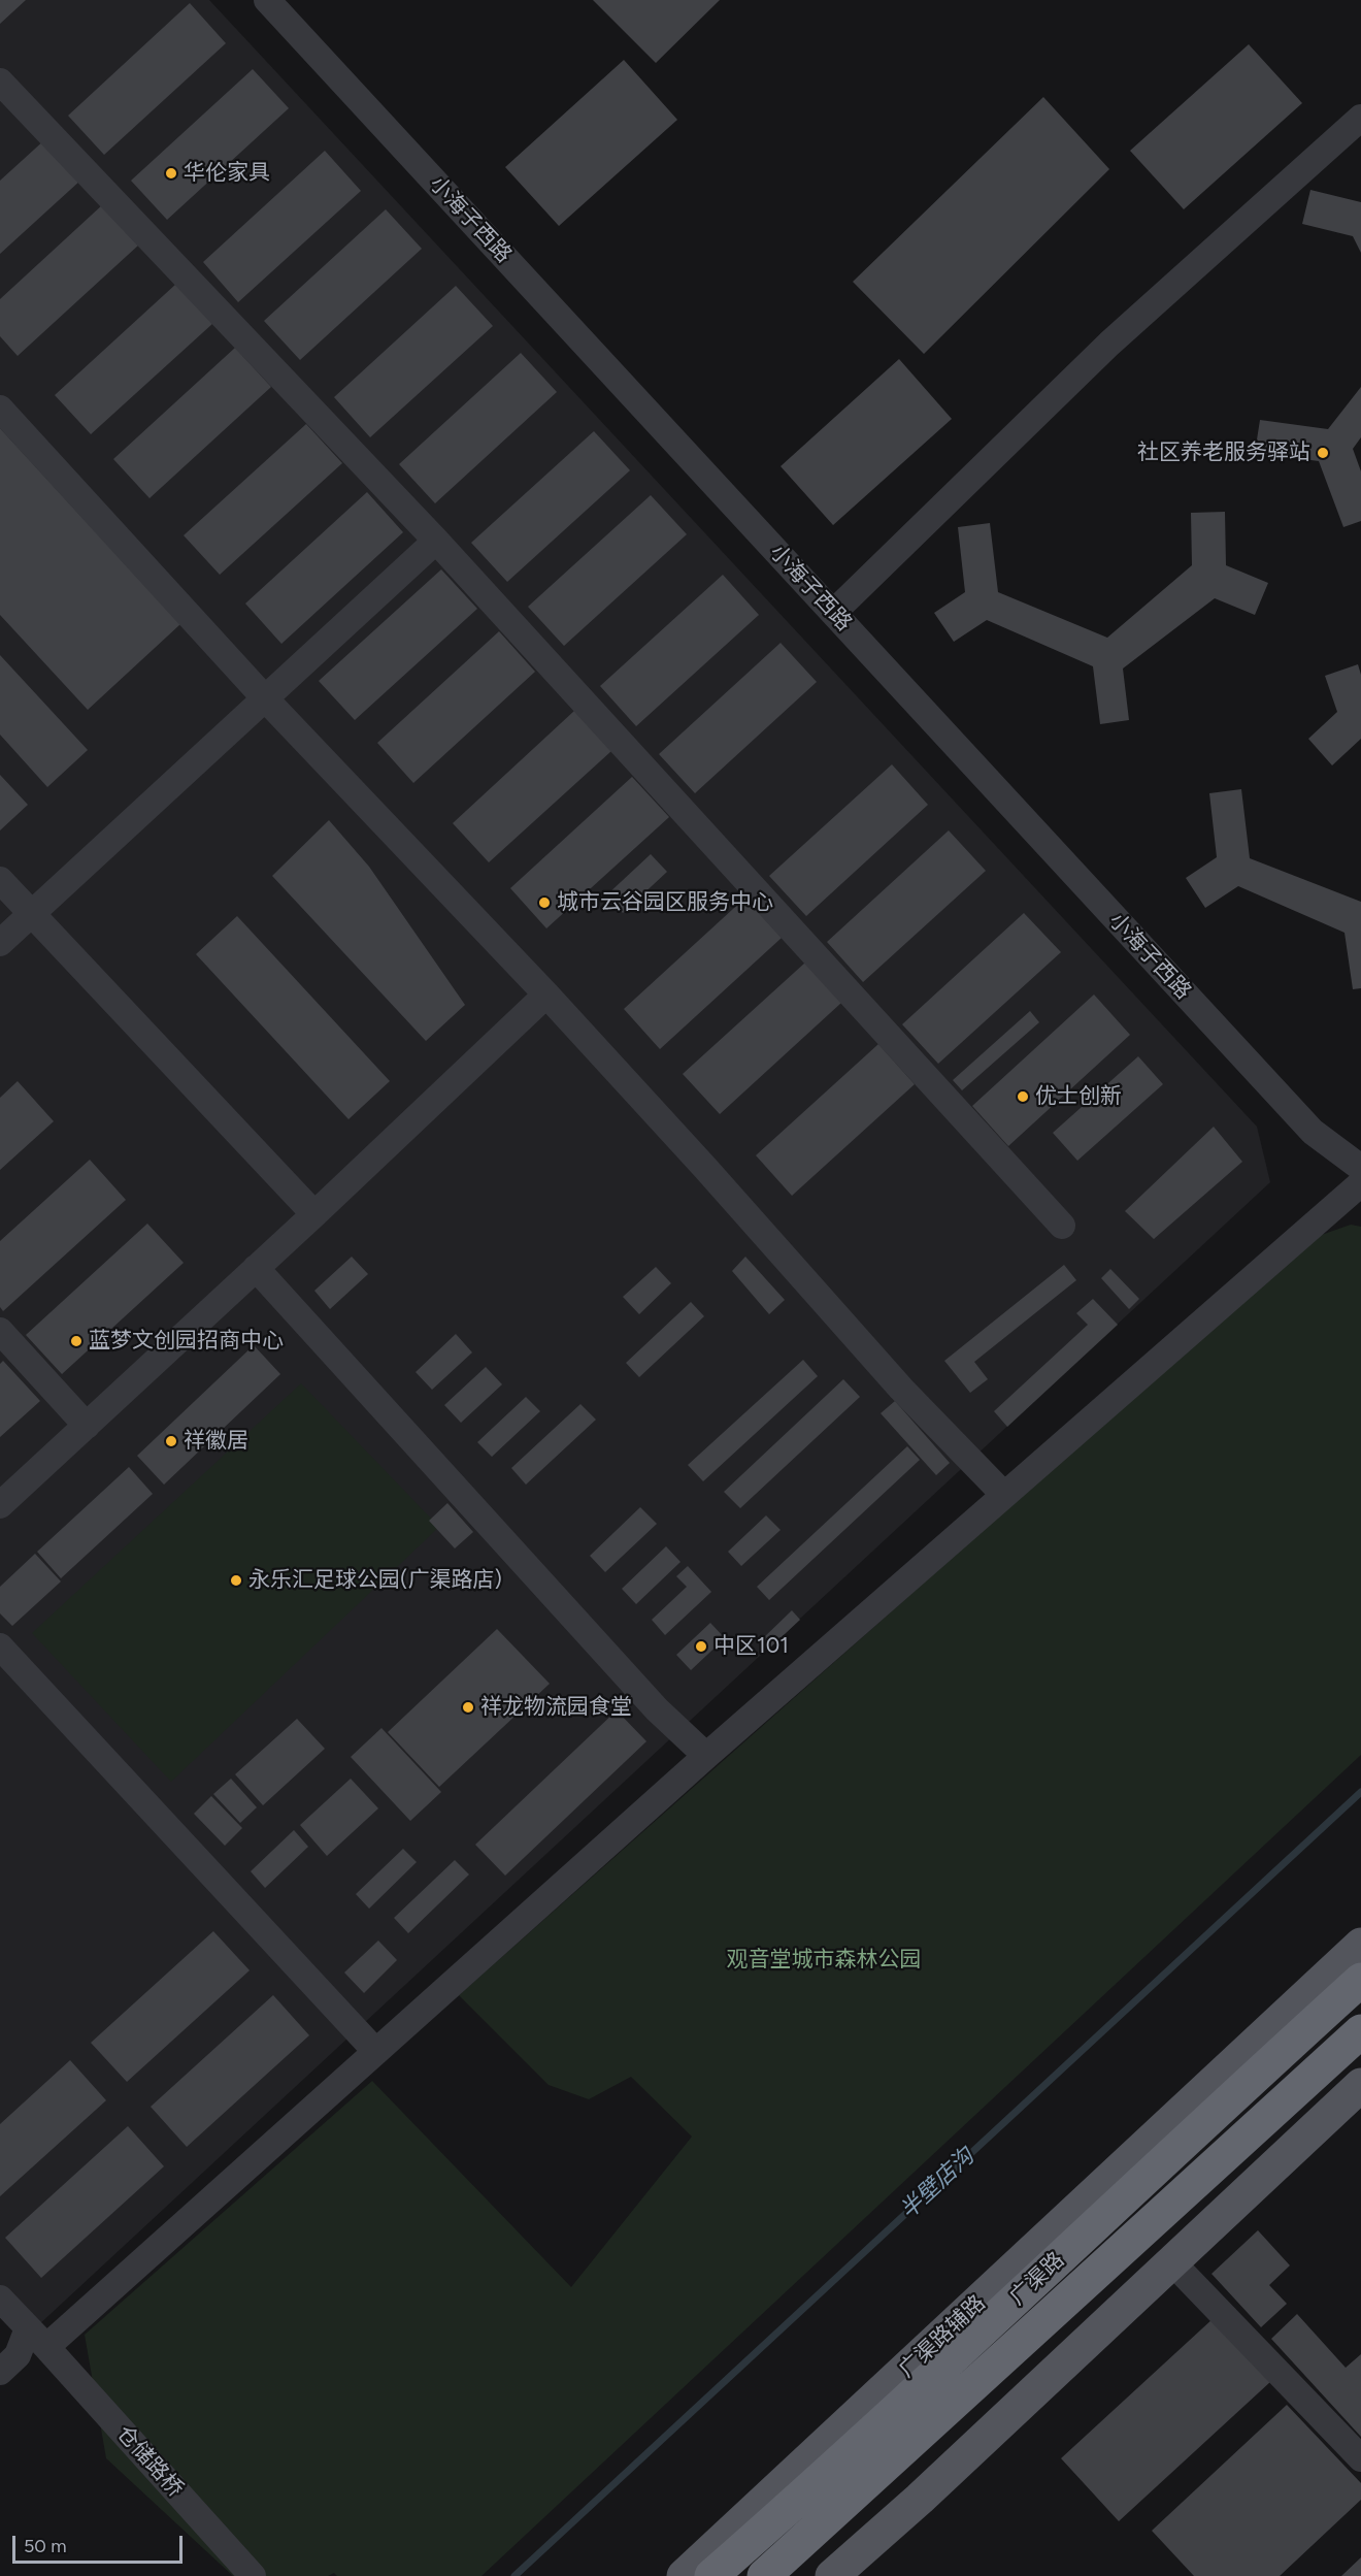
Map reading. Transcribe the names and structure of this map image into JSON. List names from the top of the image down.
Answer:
{
  "streets": {
    "highway": ["广渠路"],
    "main road": ["广渠路辅路"],
    "street": ["小海子西路", "仓储路桥"]
  },
  "water": ["半壁店沟"],
  "parks": ["观音堂城市森林公园"],
  "places": [
    "华伦家具",
    "社区养老服务驿站",
    "城市云谷园区服务中心",
    "优士创新",
    "蓝梦文创园招商中心",
    "祥徽居",
    "永乐汇足球公园(广渠路店)",
    "中区101",
    "祥龙物流园食堂"
  ],
  "scale_bar": "50 m"
}
